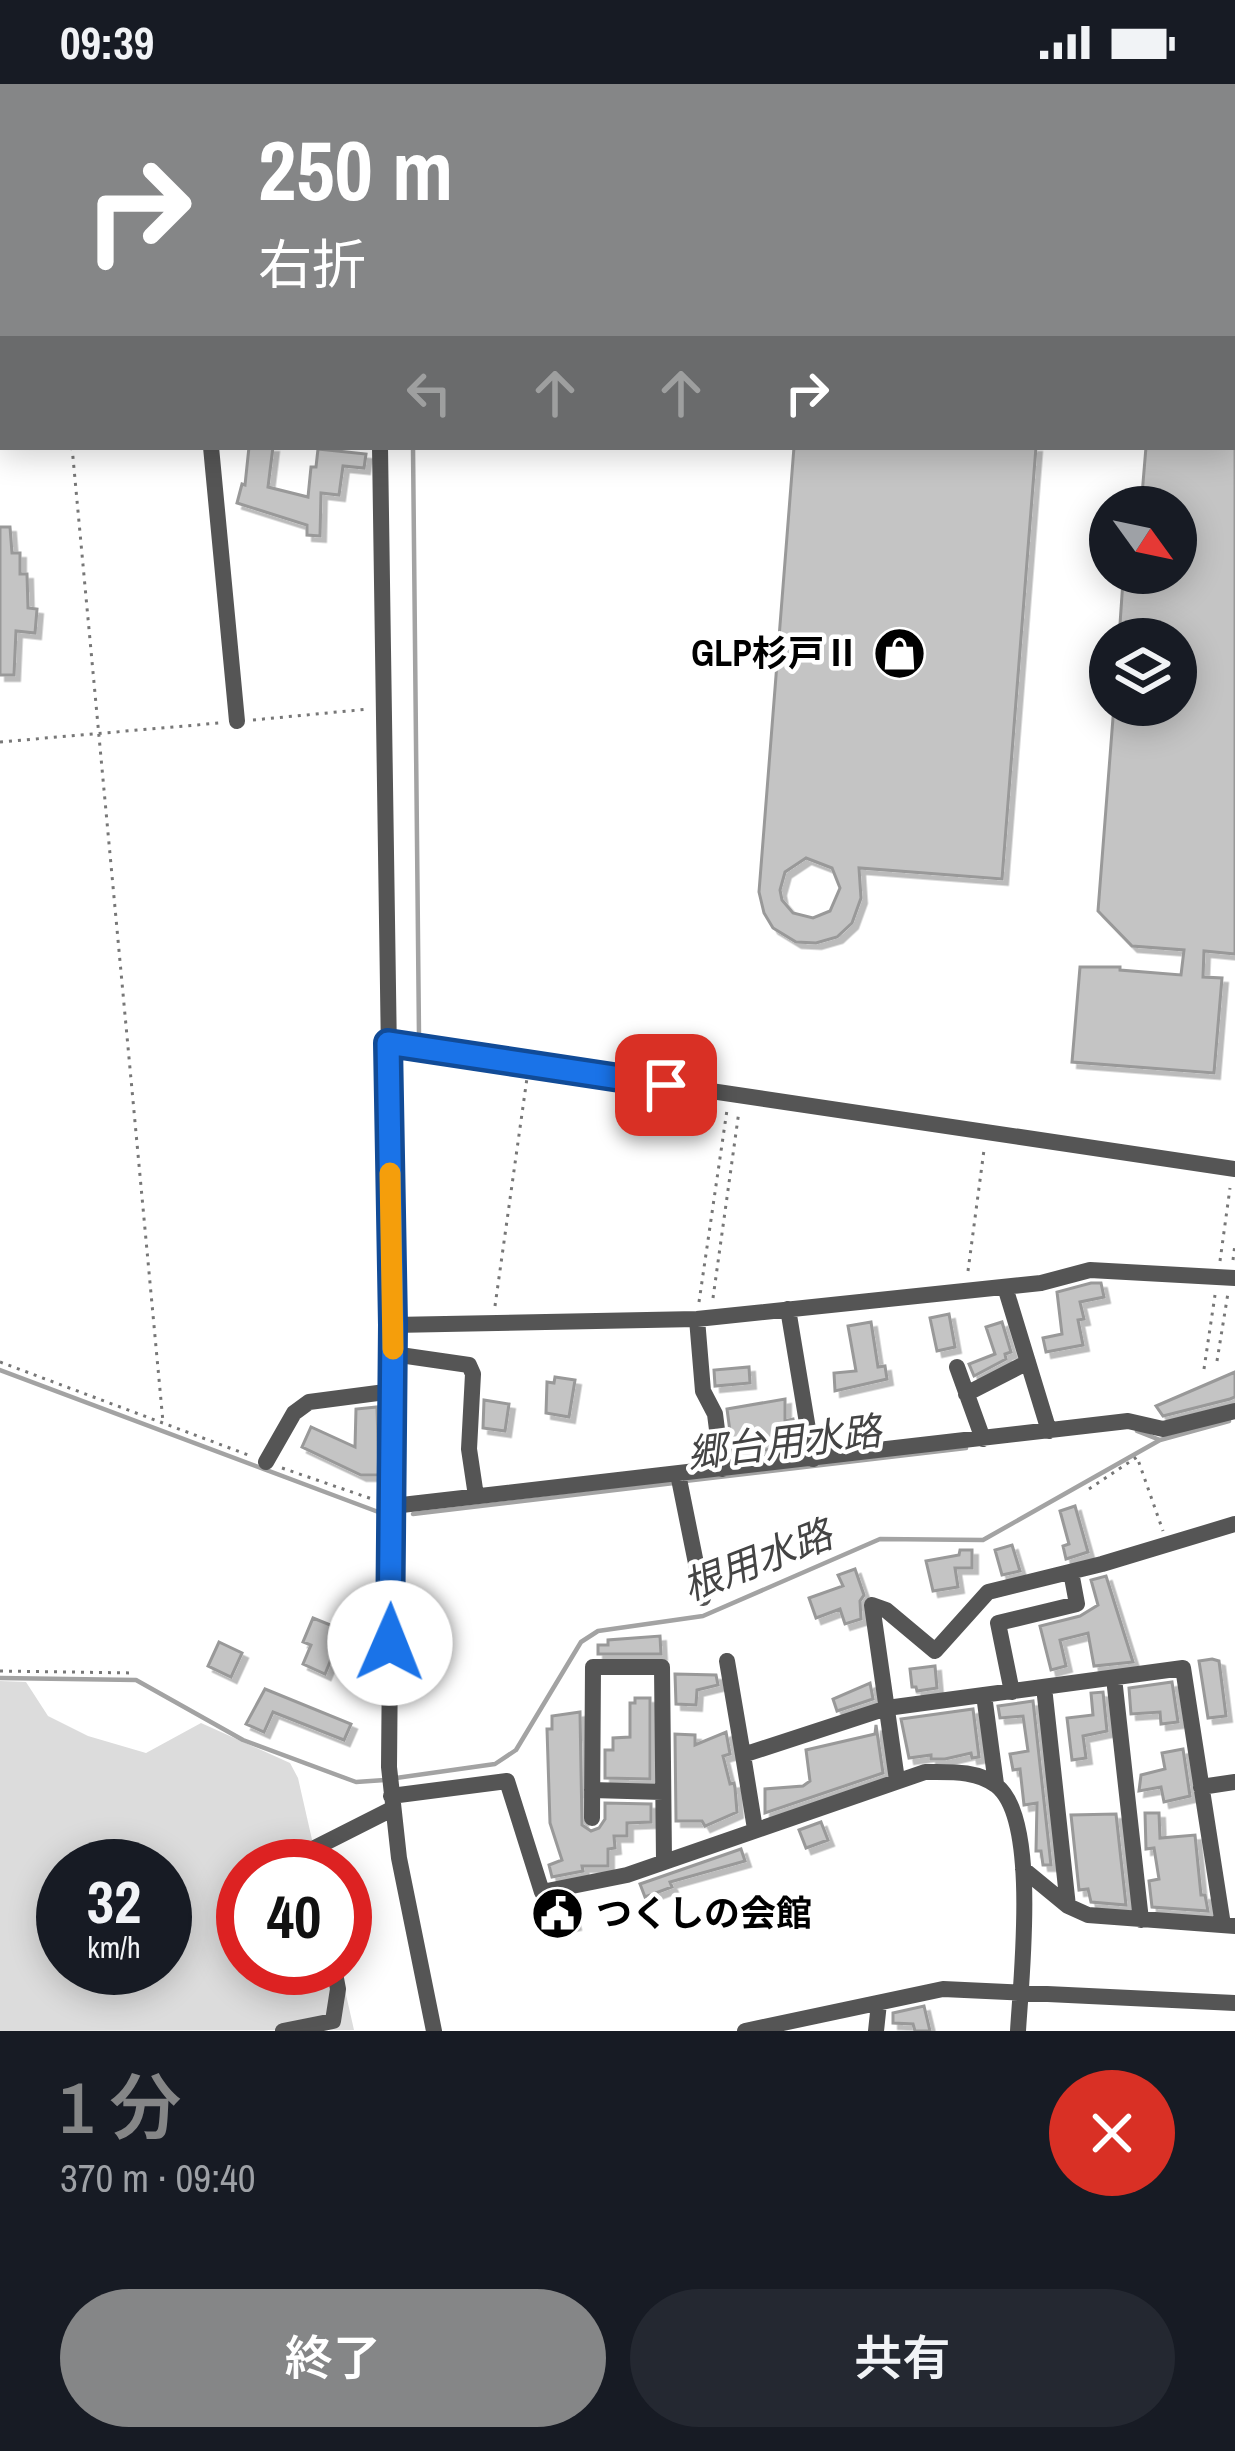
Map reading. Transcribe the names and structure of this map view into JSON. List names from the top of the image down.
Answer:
{
  "water": ["郷台用水路", "根用水路"],
  "places": {
    "shop": ["GLP杉戸Ⅱ"],
    "public building": ["つくしの会館"]
  },
  "north": "bottom right",
  "page": {
    "status": "09:39",
    "turn": ["250 m", "右折"],
    "speed": "32 km/h",
    "limit": "40",
    "heading": ["1 分", "370 m · 09:40"],
    "buttons": ["終了", "共有"]
  }
}
